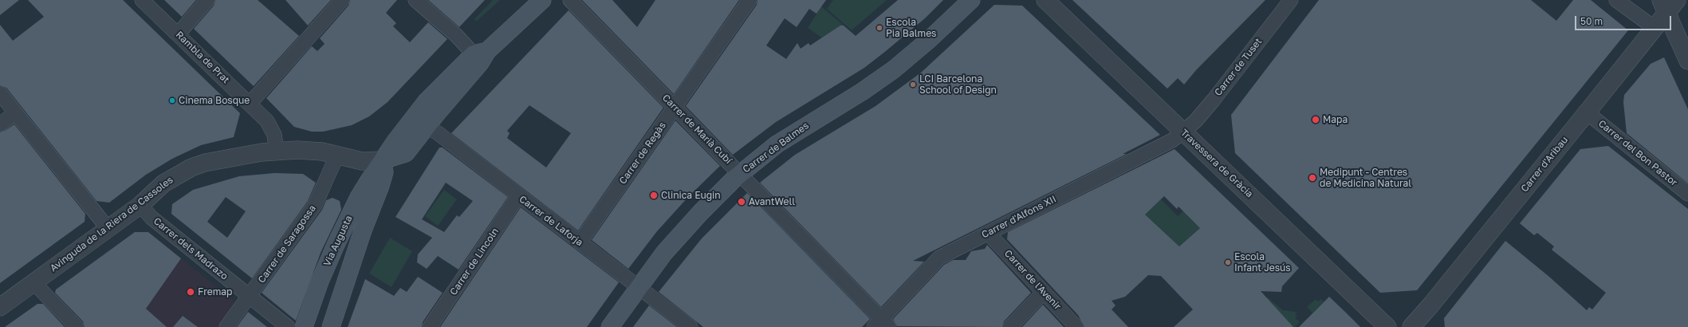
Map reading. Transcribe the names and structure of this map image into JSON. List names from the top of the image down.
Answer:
{
  "streets": {
    "main road": ["Carrer de Balmes", "Via Augusta"],
    "street": [
      "Rambla de Prat",
      "Carrer de Tuset",
      "Carrer de Marià Cubí",
      "Carrer de Regàs",
      "Carrer del Bon Pastor",
      "Travessera de Gràcia",
      "Carrer d'Aribau",
      "Carrer d'Alfons XII",
      "Carrer de Laforja",
      "Avinguda de la Riera de Cassoles",
      "Carrer de Saragossa",
      "Carrer dels Madrazo",
      "Carrer de Lincoln",
      "Carrer de l'Avenir"
    ]
  },
  "crossings": [
    ["Rambla de Prat", "Avinguda de la Riera de Cassoles"],
    ["Carrer de Tuset", "Travessera de Gràcia"],
    ["Carrer de Tuset", "Carrer d'Alfons XII"],
    ["Carrer de Marià Cubí", "Carrer de Balmes"],
    ["Carrer de Marià Cubí", "Carrer de Regàs"],
    ["Carrer de Marià Cubí", "Carrer d'Alfons XII"],
    ["Carrer de Balmes", "Carrer de Laforja"],
    ["Carrer de Regàs", "Carrer de Laforja"],
    ["Carrer del Bon Pastor", "Carrer d'Aribau"],
    ["Travessera de Gràcia", "Carrer d'Alfons XII"],
    ["Carrer d'Alfons XII", "Carrer de l'Avenir"],
    ["Carrer de Laforja", "Via Augusta"],
    ["Carrer de Laforja", "Carrer de Lincoln"],
    ["Avinguda de la Riera de Cassoles", "Via Augusta"],
    ["Avinguda de la Riera de Cassoles", "Carrer de Saragossa"],
    ["Avinguda de la Riera de Cassoles", "Carrer dels Madrazo"],
    ["Carrer de Saragossa", "Carrer dels Madrazo"]
  ],
  "places": [
    "Escola Pia Balmes",
    "LCI Barcelona School of Design",
    "Cinema Bosque",
    "Mapa",
    "Medipunt - Centres de Medicina Natural",
    "Clinica Eugin",
    "AvantWell",
    "Escola Infant Jesús",
    "Fremap"
  ],
  "scale_bar": "50 m"
}
